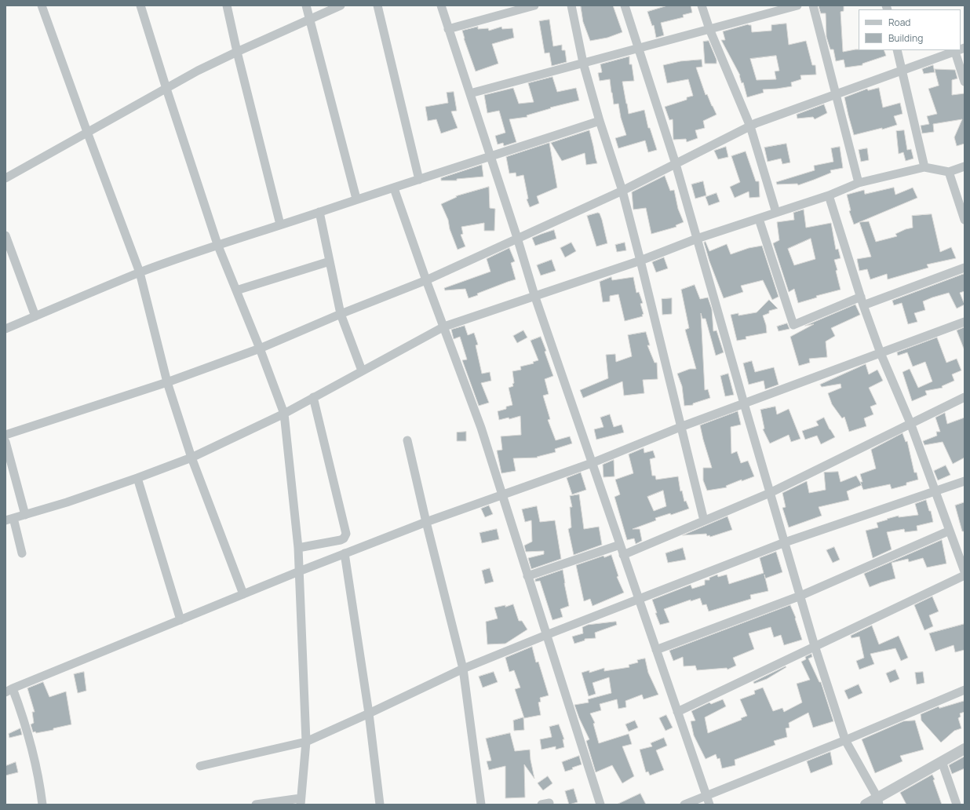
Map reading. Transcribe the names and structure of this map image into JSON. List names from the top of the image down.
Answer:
{
  "legend": ["Road", "Building"]
}
